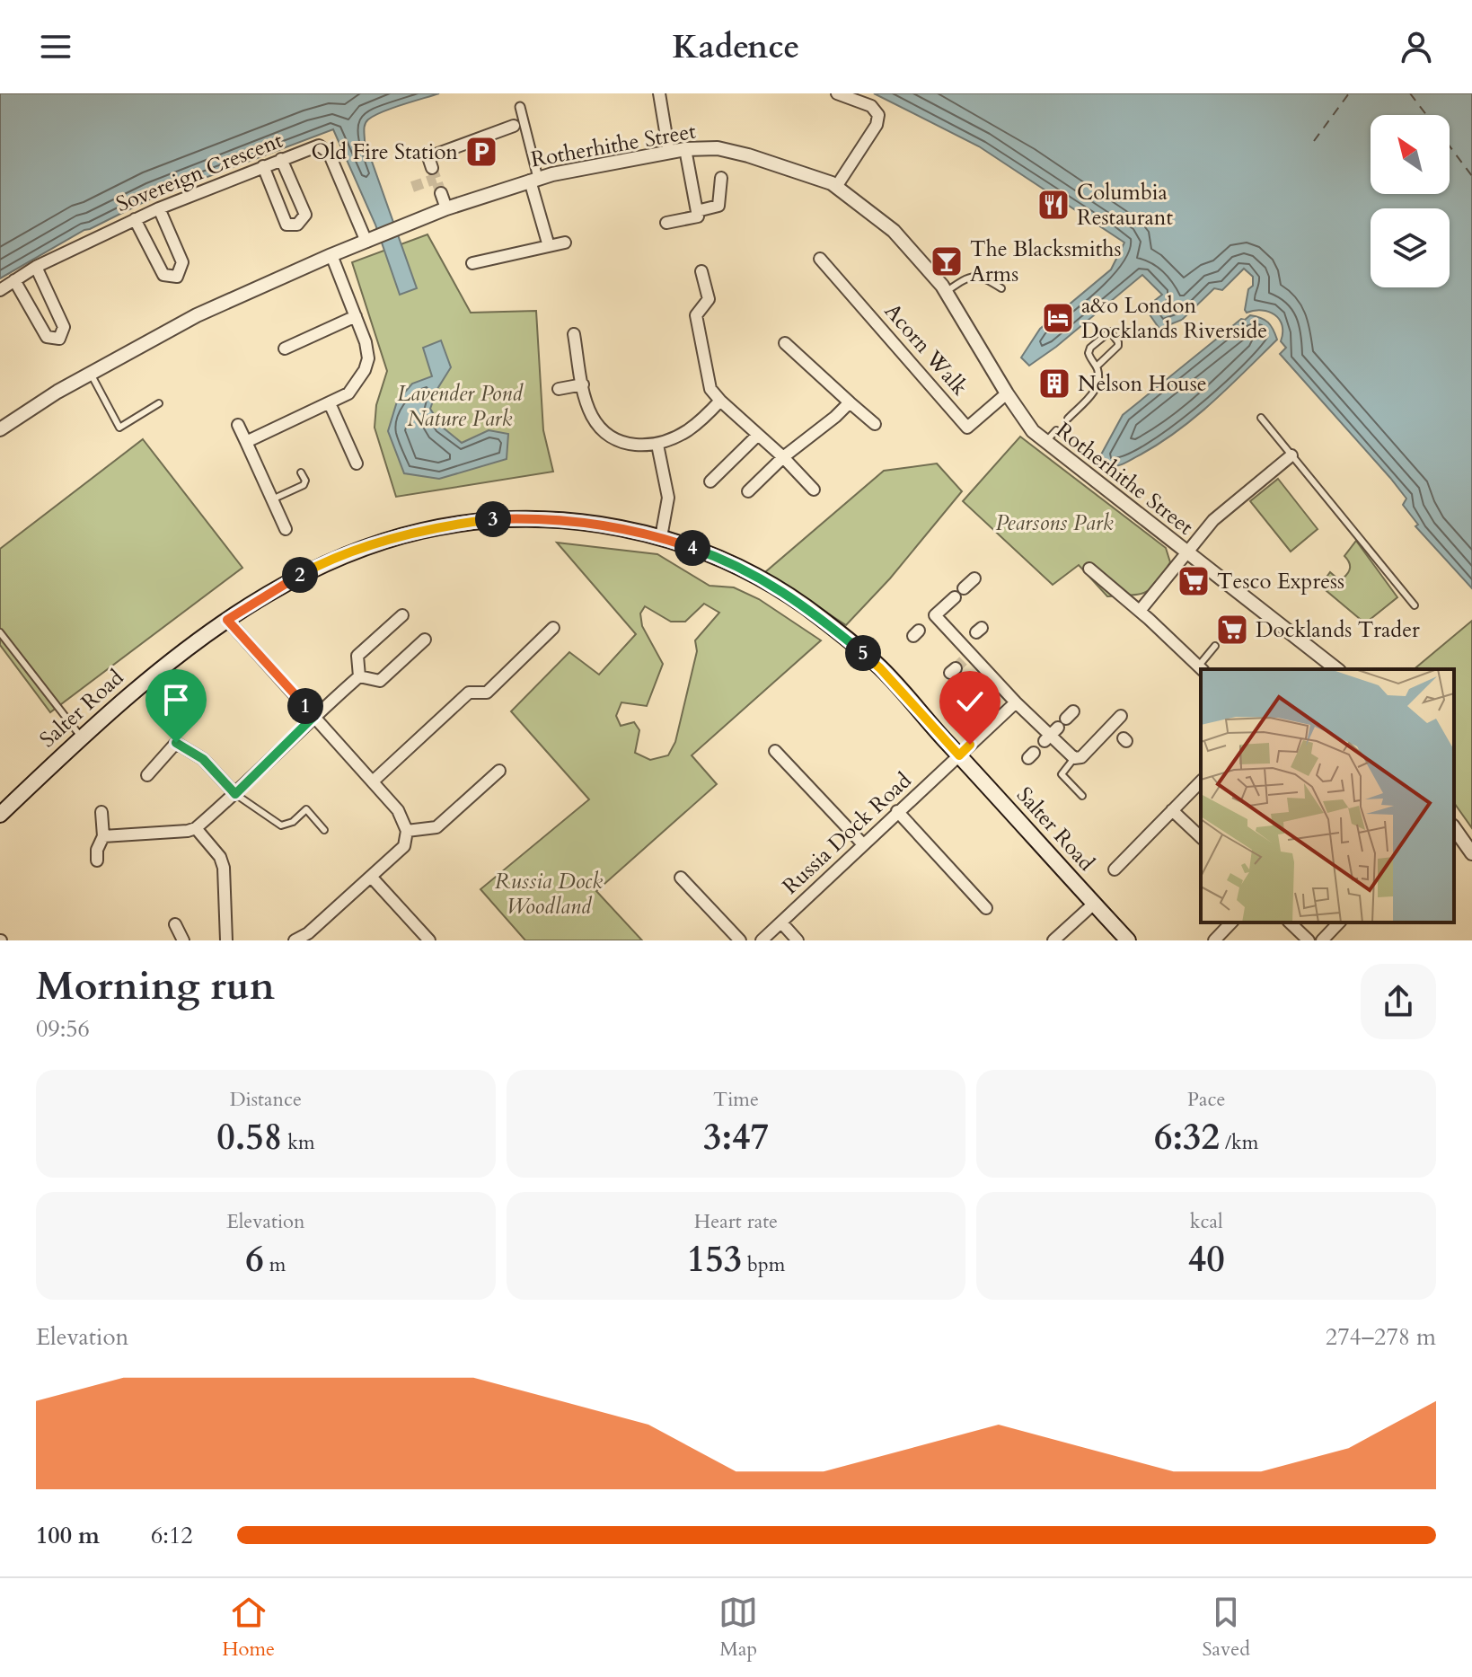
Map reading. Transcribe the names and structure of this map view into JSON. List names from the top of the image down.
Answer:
{
  "streets": {
    "main road": ["Salter Road"],
    "street": [
      "Rotherhithe Street",
      "Sovereign Crescent",
      "Acorn Walk",
      "Russia Dock Road"
    ]
  },
  "crossings": [
    ["Rotherhithe Street", "Sovereign Crescent"],
    ["Rotherhithe Street", "Acorn Walk"],
    ["Salter Road", "Russia Dock Road"]
  ],
  "parks": ["Lavender Pond Nature Park", "Pearsons Park", "Russia Dock Woodland"],
  "places": {
    "parking": ["Old Fire Station"],
    "restaurant": ["Columbia Restaurant"],
    "bar": ["The Blacksmiths Arms"],
    "hotel": ["a&o London Docklands Riverside"],
    "building": ["Nelson House"],
    "supermarket": ["Tesco Express", "Docklands Trader"]
  },
  "north": "top left",
  "page": {
    "header": "Kadence",
    "pins": [
      "3",
      "4",
      "2",
      "5",
      "1"
    ],
    "heading": ["Morning run", "09:56"],
    "stats": [
      ["Distance", "0.58 km"],
      ["Time", "3:47"],
      ["Pace", "6:32 /km"],
      ["Elevation", "6 m"],
      ["Heart rate", "153 bpm"],
      ["kcal", "40"]
    ],
    "chart": ["Elevation", "274–278 m"],
    "list": [
      {
        "name": "100 m",
        "note": "6:12"
      }
    ],
    "tabs": ["Home", "Map", "Saved"]
  }
}
